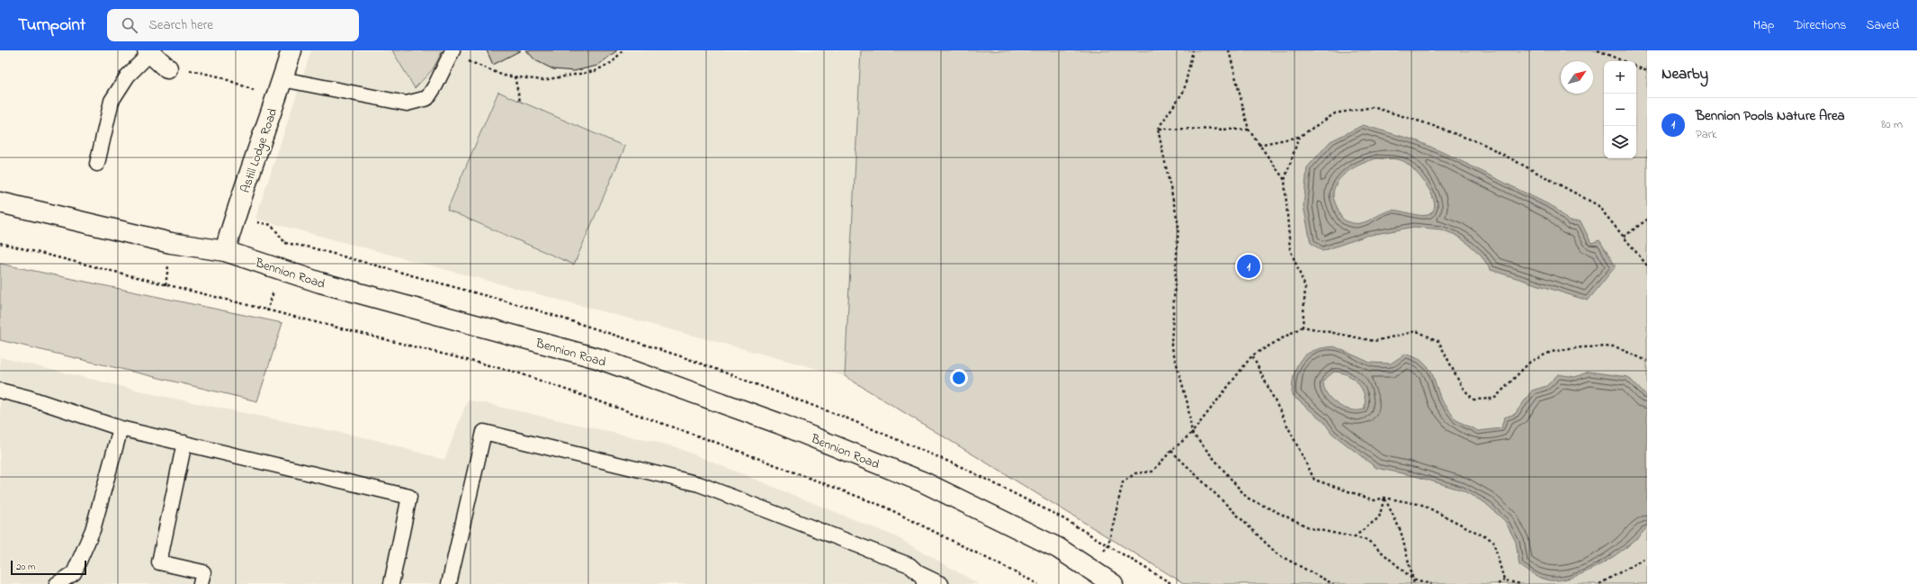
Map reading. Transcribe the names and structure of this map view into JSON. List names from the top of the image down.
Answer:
{
  "streets": {
    "street": ["Astill Lodge Road", "Bennion Road"]
  },
  "crossings": [
    ["Astill Lodge Road", "Bennion Road"]
  ],
  "scale_bar": "20 m",
  "north": "top right",
  "page": {
    "header": "Turnpoint",
    "search": "Search here",
    "nav": ["Map", "Directions", "Saved"],
    "heading": "Nearby",
    "map_buttons": ["+", "−"],
    "list": [
      {
        "mark": "1",
        "name": "Bennion Pools Nature Area",
        "note": "Park",
        "value": "80 m"
      }
    ],
    "pins": "1",
    "scale": "20 m"
  }
}
